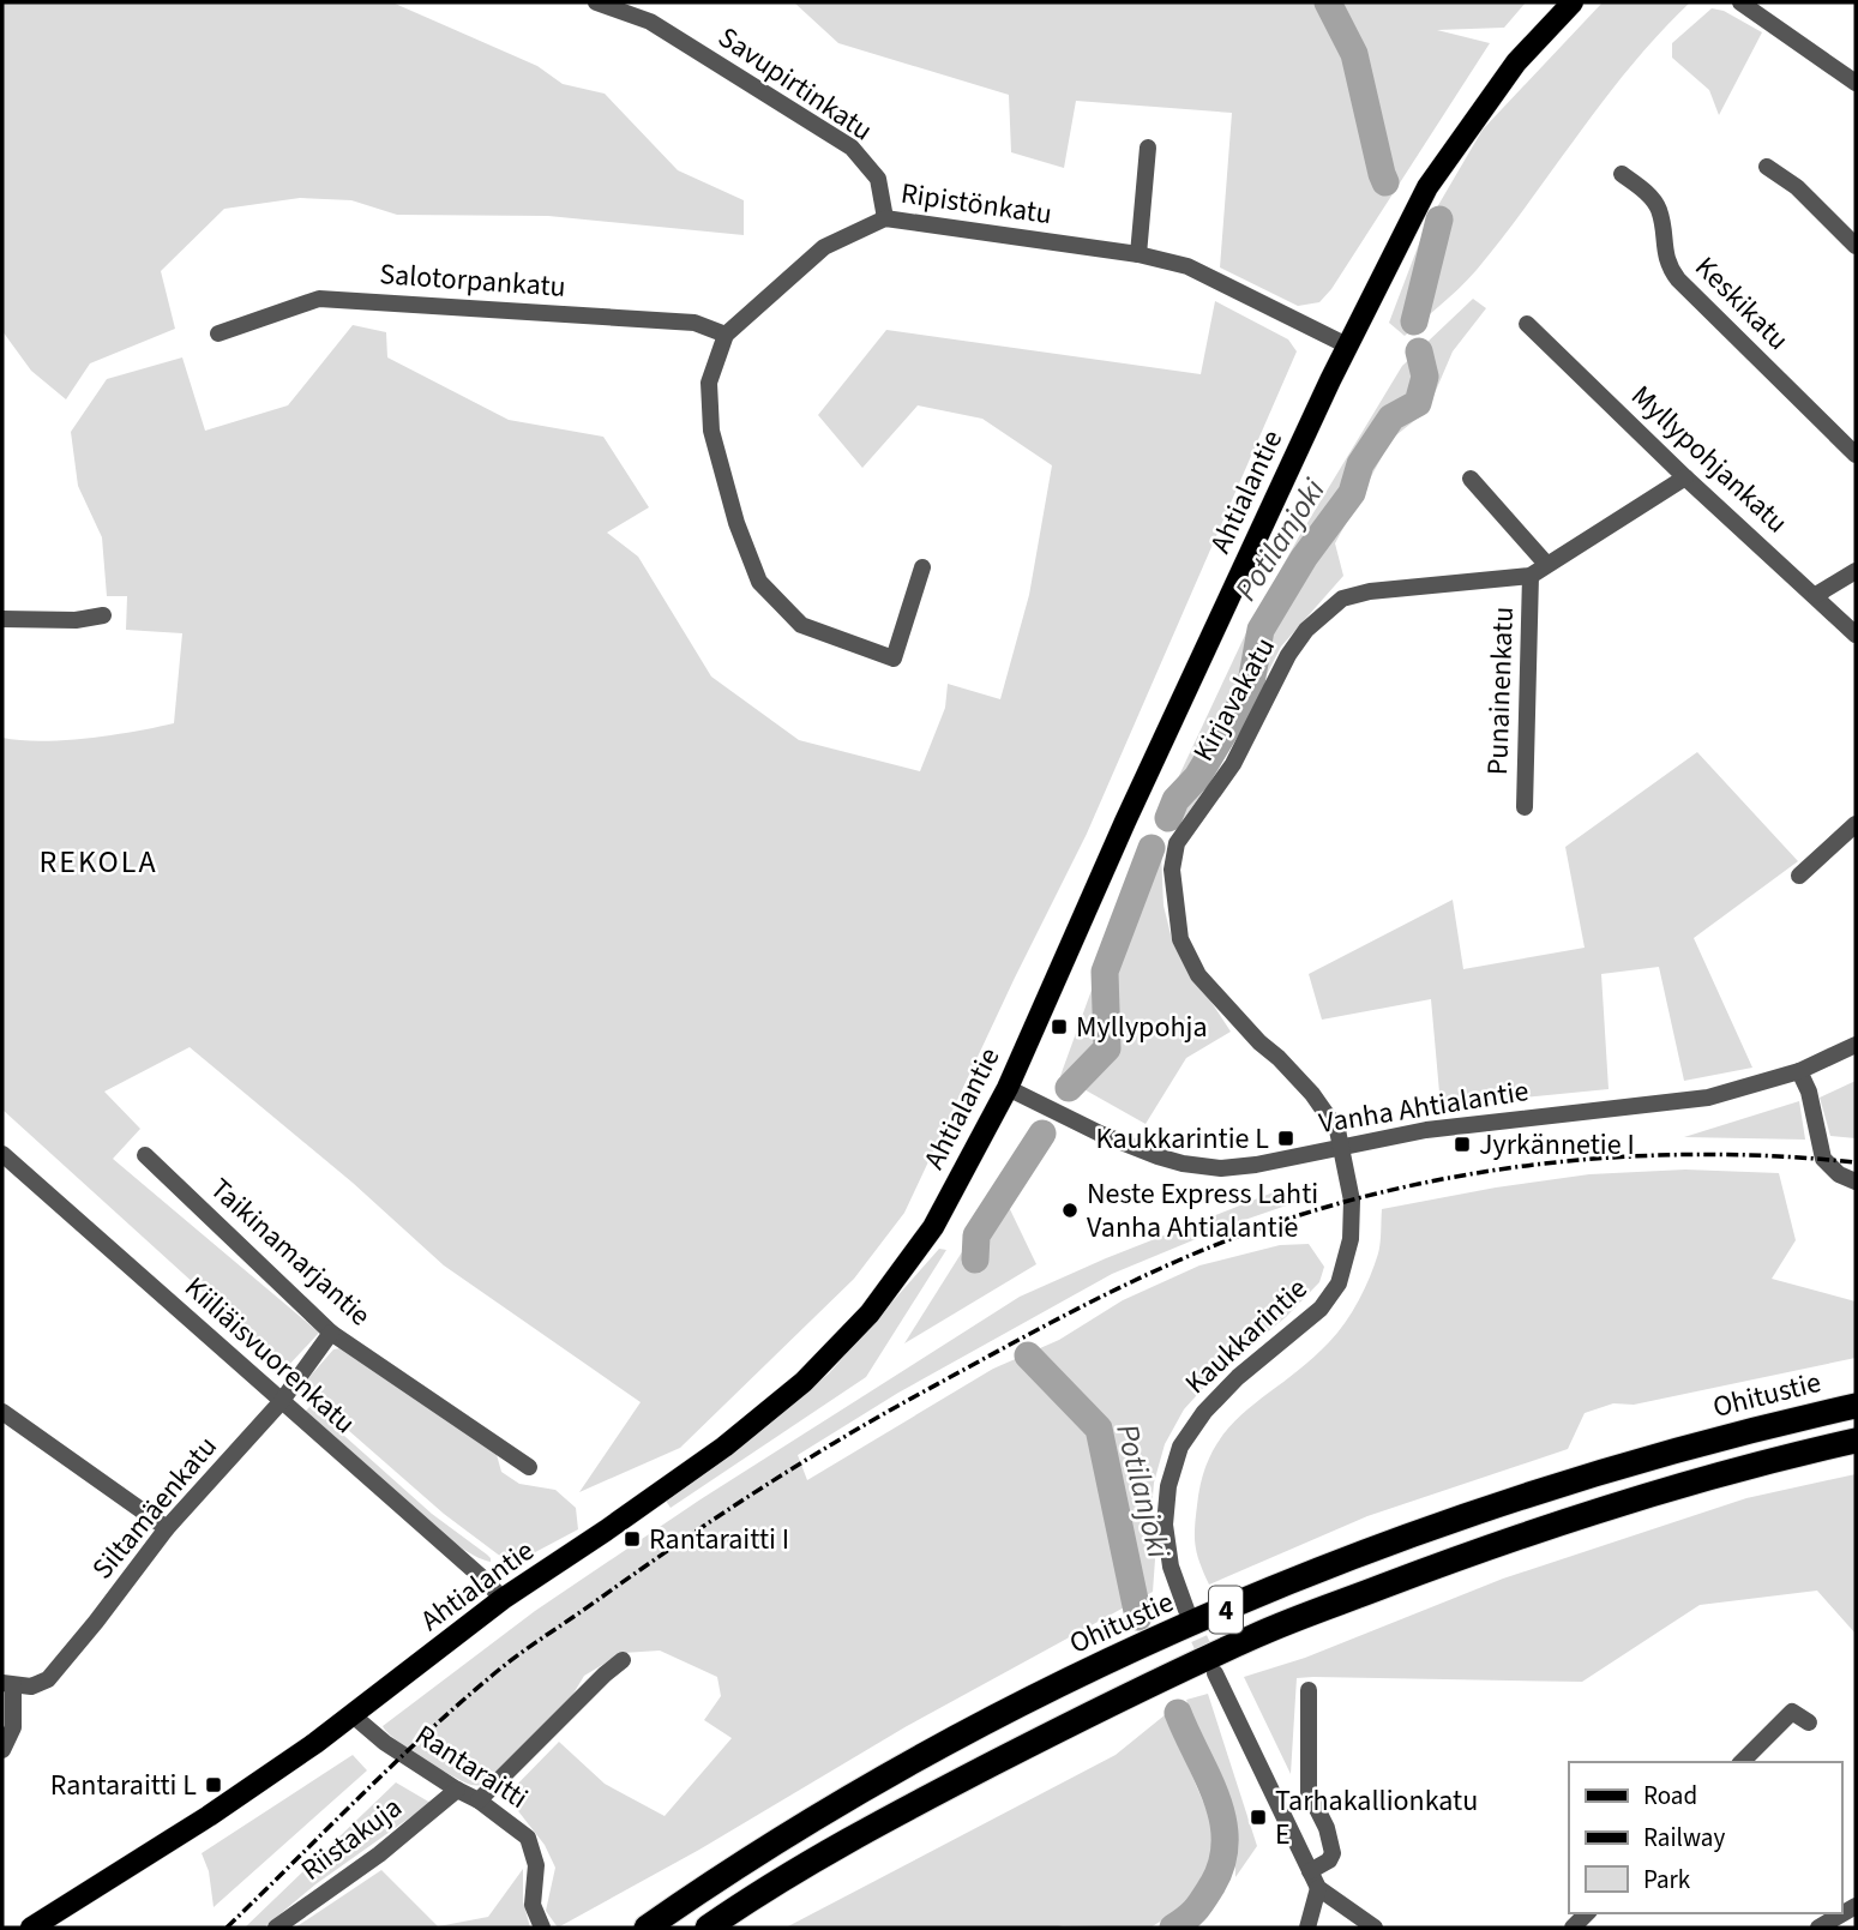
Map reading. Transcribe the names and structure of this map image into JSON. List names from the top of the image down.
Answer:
{
  "streets": {
    "highway": ["Ohitustie", "4"],
    "main road": ["Ahtialantie"],
    "street": [
      "Savupirtinkatu",
      "Ripistönkatu",
      "Salotorpankatu",
      "Keskikatu",
      "Myllypohjankatu",
      "Punainenkatu",
      "Kirjavakatu",
      "Vanha Ahtialantie",
      "Taikinamarjantie",
      "Kaukkarintie",
      "Kiiliäisvuorenkatu",
      "Siltamäenkatu",
      "Rantaraitti",
      "Riistakuja"
    ]
  },
  "crossings": [
    ["Savupirtinkatu", "Ripistönkatu"],
    ["Ripistönkatu", "Salotorpankatu"],
    ["Ripistönkatu", "Ahtialantie"],
    ["Ahtialantie", "Vanha Ahtialantie"],
    ["Ahtialantie", "Kiiliäisvuorenkatu"],
    ["Ahtialantie", "Rantaraitti"],
    ["Punainenkatu", "Kirjavakatu"],
    ["Kirjavakatu", "Vanha Ahtialantie"],
    ["Kirjavakatu", "Kaukkarintie"],
    ["Vanha Ahtialantie", "Kaukkarintie"],
    ["Taikinamarjantie", "Siltamäenkatu"],
    ["Kiiliäisvuorenkatu", "Siltamäenkatu"],
    ["Rantaraitti", "Riistakuja"]
  ],
  "districts": ["REKOLA"],
  "water": ["Potilanjoki"],
  "places": {
    "transit": [
      "Myllypohja",
      "Kaukkarintie L",
      "Jyrkännetie I",
      "Rantaraitti I",
      "Rantaraitti L",
      "Tarhakallionkatu E"
    ],
    "other": ["Neste Express Lahti Vanha Ahtialantie"]
  },
  "legend": ["Road", "Railway", "Park"]
}
